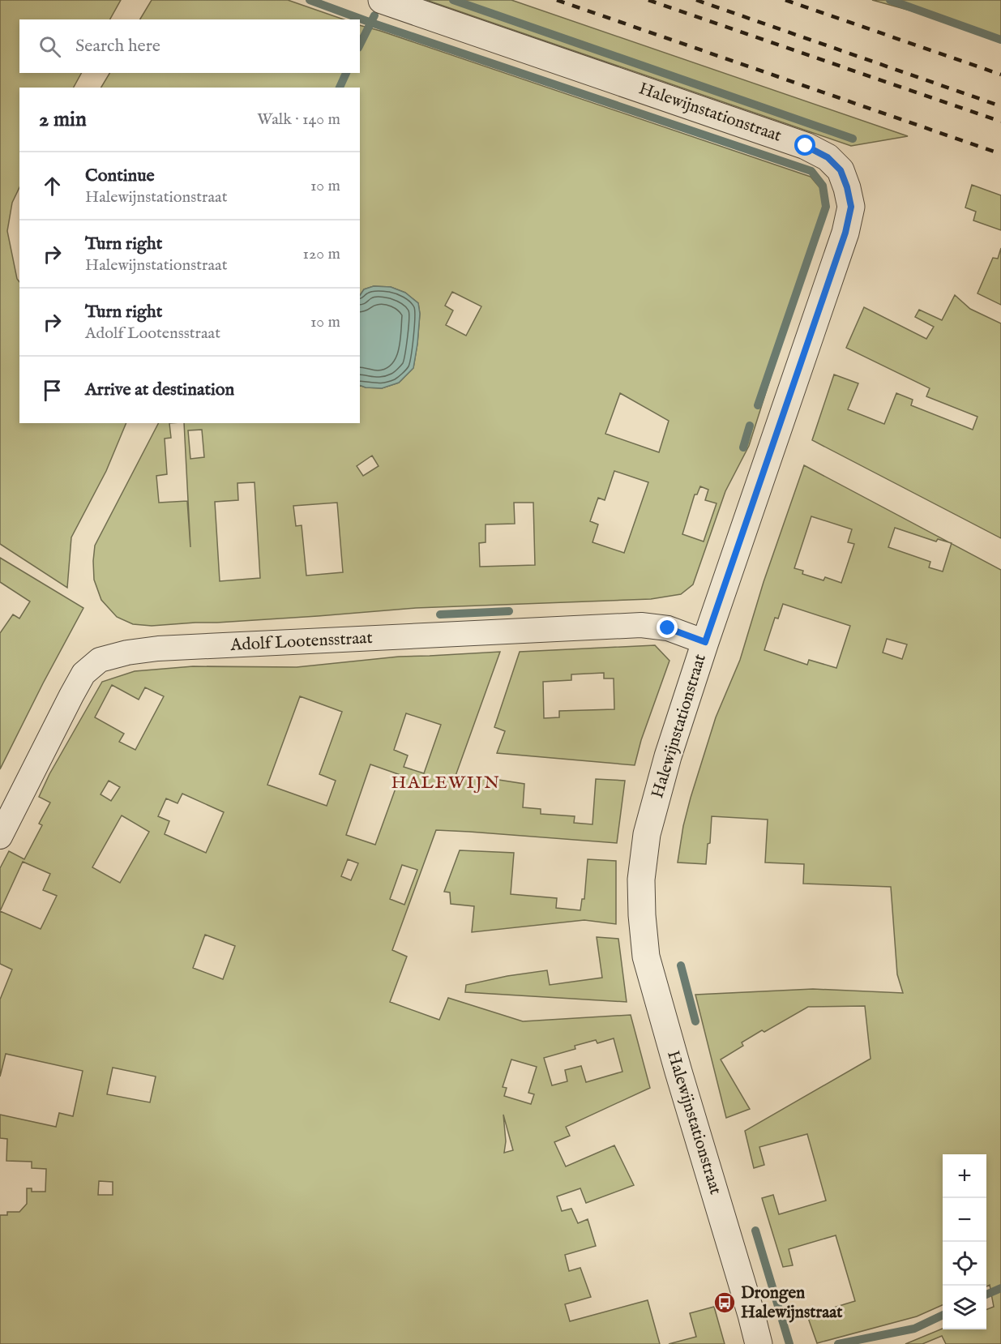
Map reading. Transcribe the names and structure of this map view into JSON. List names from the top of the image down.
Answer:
{
  "streets": {
    "street": ["Halewijnstationstraat", "Adolf Lootensstraat"]
  },
  "crossings": [
    ["Halewijnstationstraat", "Adolf Lootensstraat"]
  ],
  "districts": ["HALEWIJN"],
  "places": {
    "bus stop": ["Drongen Halewijnstraat"]
  },
  "page": {
    "search": "Search here",
    "heading": ["2 min", "Walk · 140 m"],
    "list": [
      ["Continue", "Halewijnstationstraat", "10 m"],
      ["Turn right", "Halewijnstationstraat", "120 m"],
      ["Turn right", "Adolf Lootensstraat", "10 m"],
      "Arrive at destination"
    ],
    "map_buttons": ["+", "−"]
  }
}
